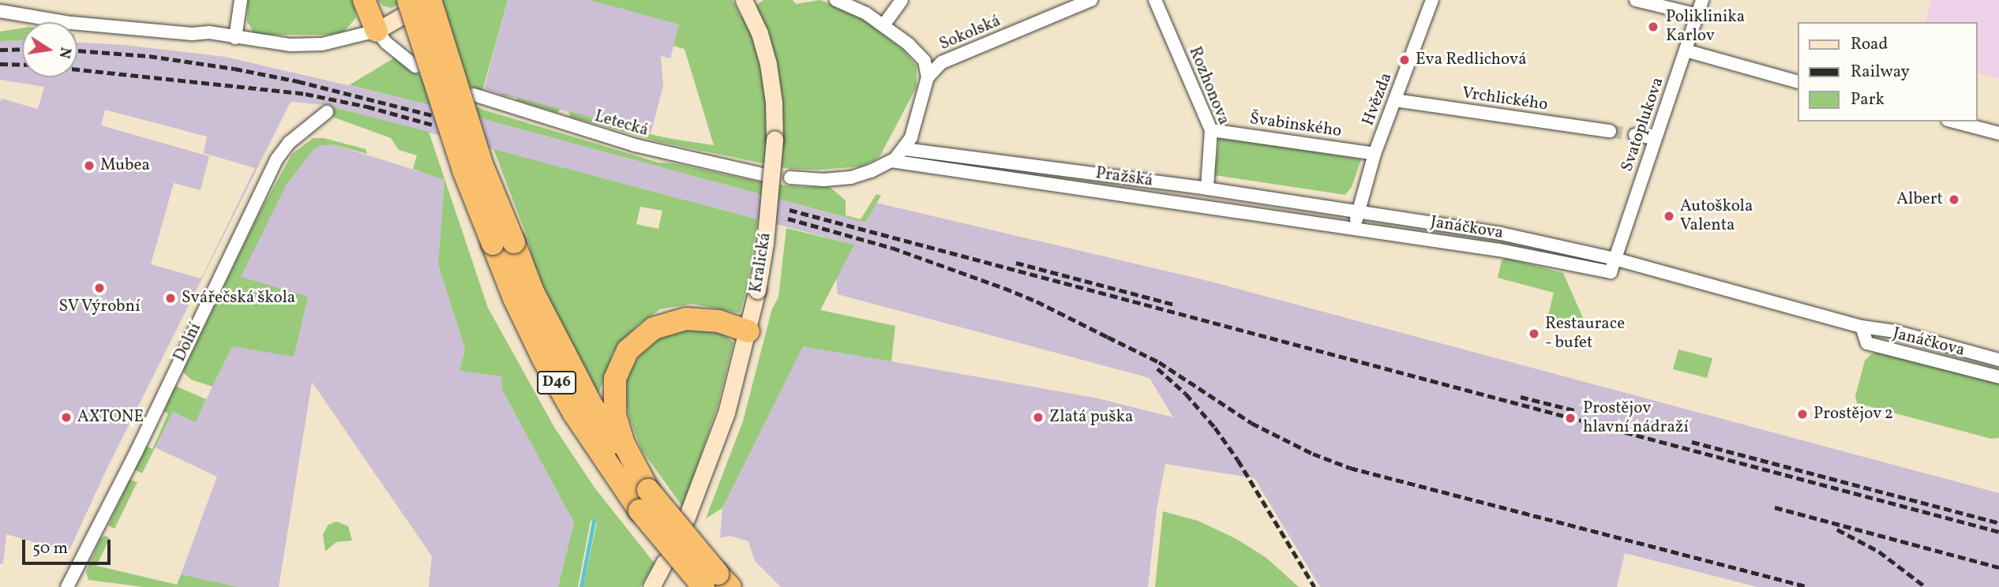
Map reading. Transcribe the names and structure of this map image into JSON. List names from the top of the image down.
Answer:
{
  "streets": {
    "highway": ["D46"],
    "main road": ["Kralická"],
    "street": [
      "Sokolská",
      "Rozhonova",
      "Hvězda",
      "Vrchlického",
      "Letecká",
      "Svatoplukova",
      "Švabinského",
      "Pražská",
      "Janáčkova",
      "Dolní"
    ]
  },
  "crossings": [
    ["Rozhonova", "Švabinského"],
    ["Rozhonova", "Pražská"],
    ["Rozhonova", "Janáčkova"],
    ["Hvězda", "Vrchlického"],
    ["Hvězda", "Švabinského"],
    ["Hvězda", "Pražská"],
    ["Hvězda", "Janáčkova"],
    ["Svatoplukova", "Janáčkova"],
    ["Pražská", "Janáčkova"]
  ],
  "places": [
    "Poliklinika Karlov",
    "Eva Redlichová",
    "Mubea",
    "Albert",
    "Autoškola Valenta",
    "SV Výrobní",
    "Svářečská škola",
    "Restaurace - bufet",
    "Prostějov 2",
    "AXTONE",
    "Zlatá puška",
    "Prostějov hlavní nádraží"
  ],
  "legend": ["Road", "Railway", "Park"],
  "scale_bar": "50 m",
  "north": "right"
}
